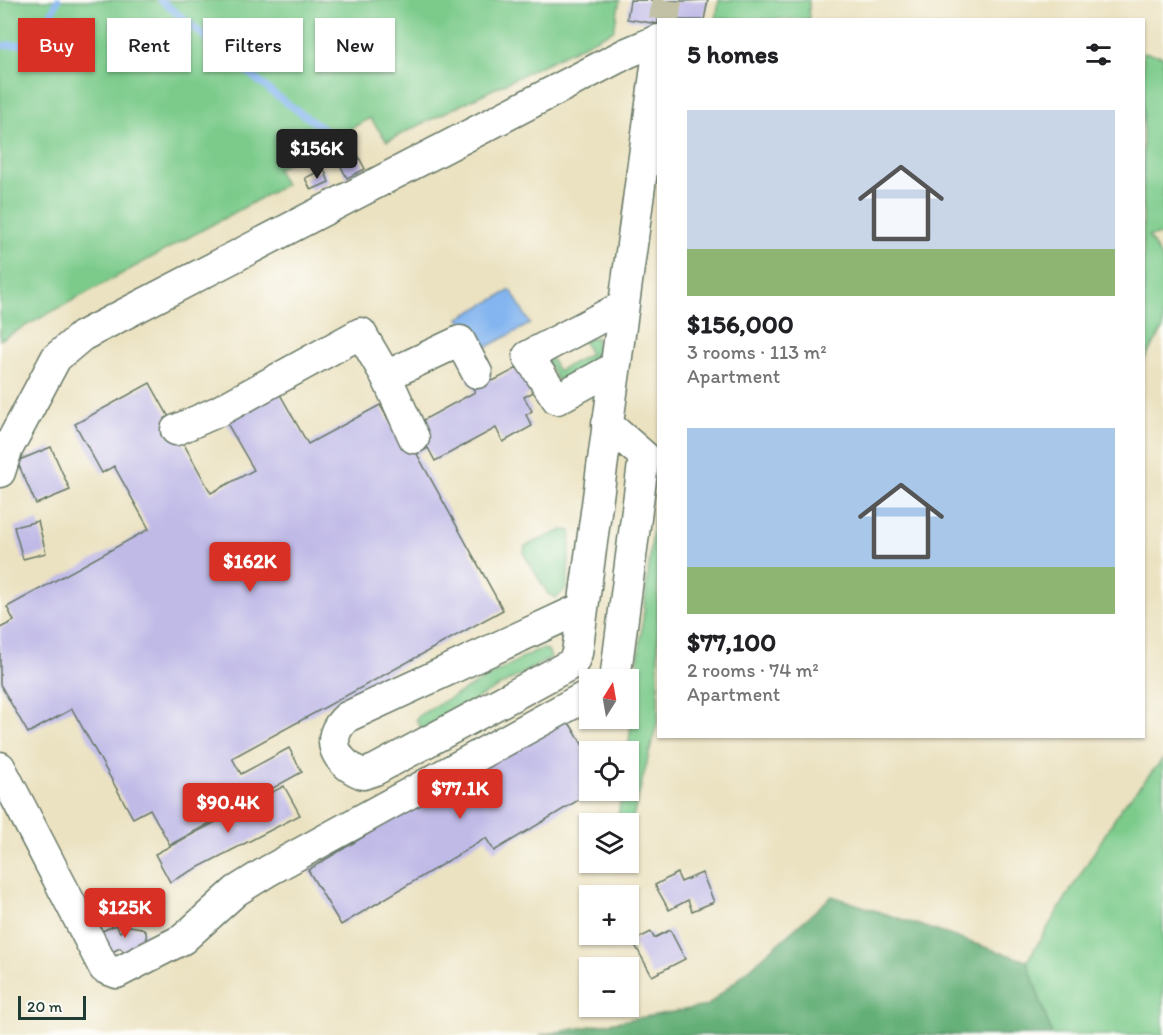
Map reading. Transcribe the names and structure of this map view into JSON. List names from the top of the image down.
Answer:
{
  "scale_bar": "20 m",
  "north": "top",
  "page": {
    "chip": [
      "Buy",
      "Rent",
      "Filters",
      "New"
    ],
    "heading": "5 homes",
    "list": [
      {
        "name": "$156,000",
        "note": "3 rooms · 113 m² · Apartment"
      },
      {
        "name": "$77,100",
        "note": "2 rooms · 74 m² · Apartment"
      }
    ],
    "price": [
      "$156K",
      "$162K",
      "$77.1K",
      "$90.4K",
      "$125K"
    ],
    "map_buttons": ["+", "−"],
    "scale": "20 m"
  }
}
